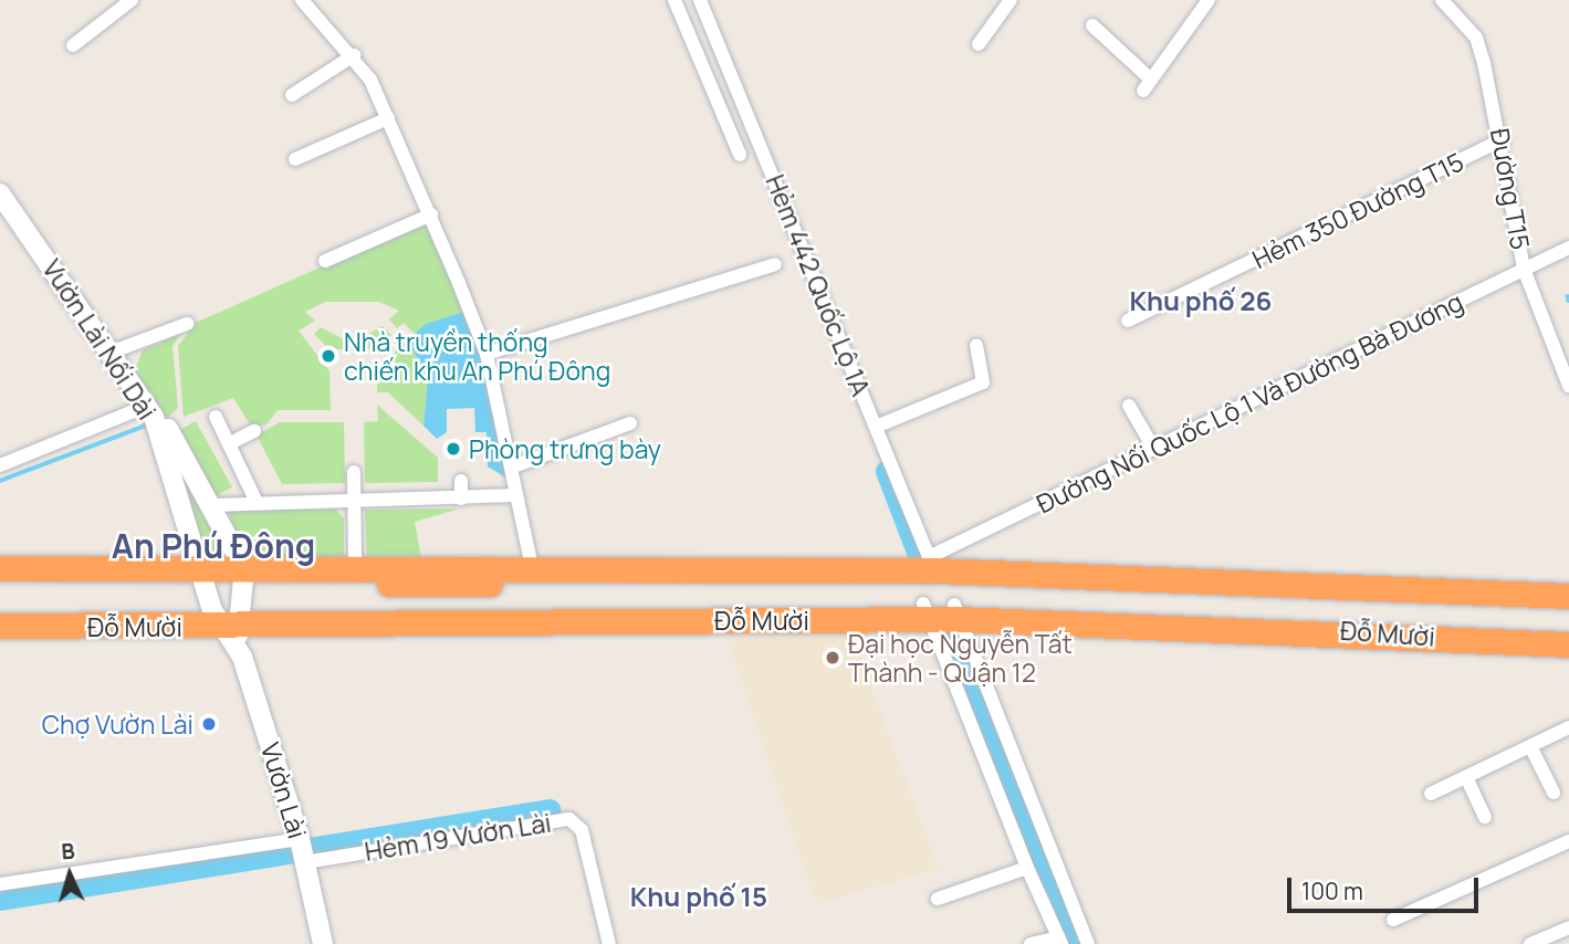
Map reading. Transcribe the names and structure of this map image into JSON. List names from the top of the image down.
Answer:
{
  "streets": {
    "highway": ["Đỗ Mười"],
    "street": [
      "Đường T15",
      "Hẻm 350 Đường T15",
      "Hẻm 442 Quốc Lộ 1A",
      "Vườn Lài Nối Dài",
      "Đường Nối Quốc Lộ 1 Và Đường Bà Đương",
      "Vườn Lài",
      "Hẻm 19 Vườn Lài"
    ]
  },
  "crossings": [
    ["Đường T15", "Hẻm 350 Đường T15"],
    ["Đường T15", "Đường Nối Quốc Lộ 1 Và Đường Bà Đương"],
    ["Hẻm 442 Quốc Lộ 1A", "Đường Nối Quốc Lộ 1 Và Đường Bà Đương"],
    ["Hẻm 442 Quốc Lộ 1A", "Đỗ Mười"],
    ["Vườn Lài Nối Dài", "Đỗ Mười"],
    ["Vườn Lài Nối Dài", "Vườn Lài"],
    ["Đường Nối Quốc Lộ 1 Và Đường Bà Đương", "Đỗ Mười"],
    ["Đỗ Mười", "Vườn Lài"],
    ["Vườn Lài", "Hẻm 19 Vườn Lài"]
  ],
  "districts": ["Khu phố 26", "An Phú Đông", "Khu phố 15"],
  "places": [
    "Nhà truyền thống chiến khu An Phú Đông",
    "Phòng trưng bày",
    "Đại học Nguyễn Tất Thành - Quận 12",
    "Chợ Vườn Lài"
  ],
  "scale_bar": "100 m",
  "north": "top"
}
